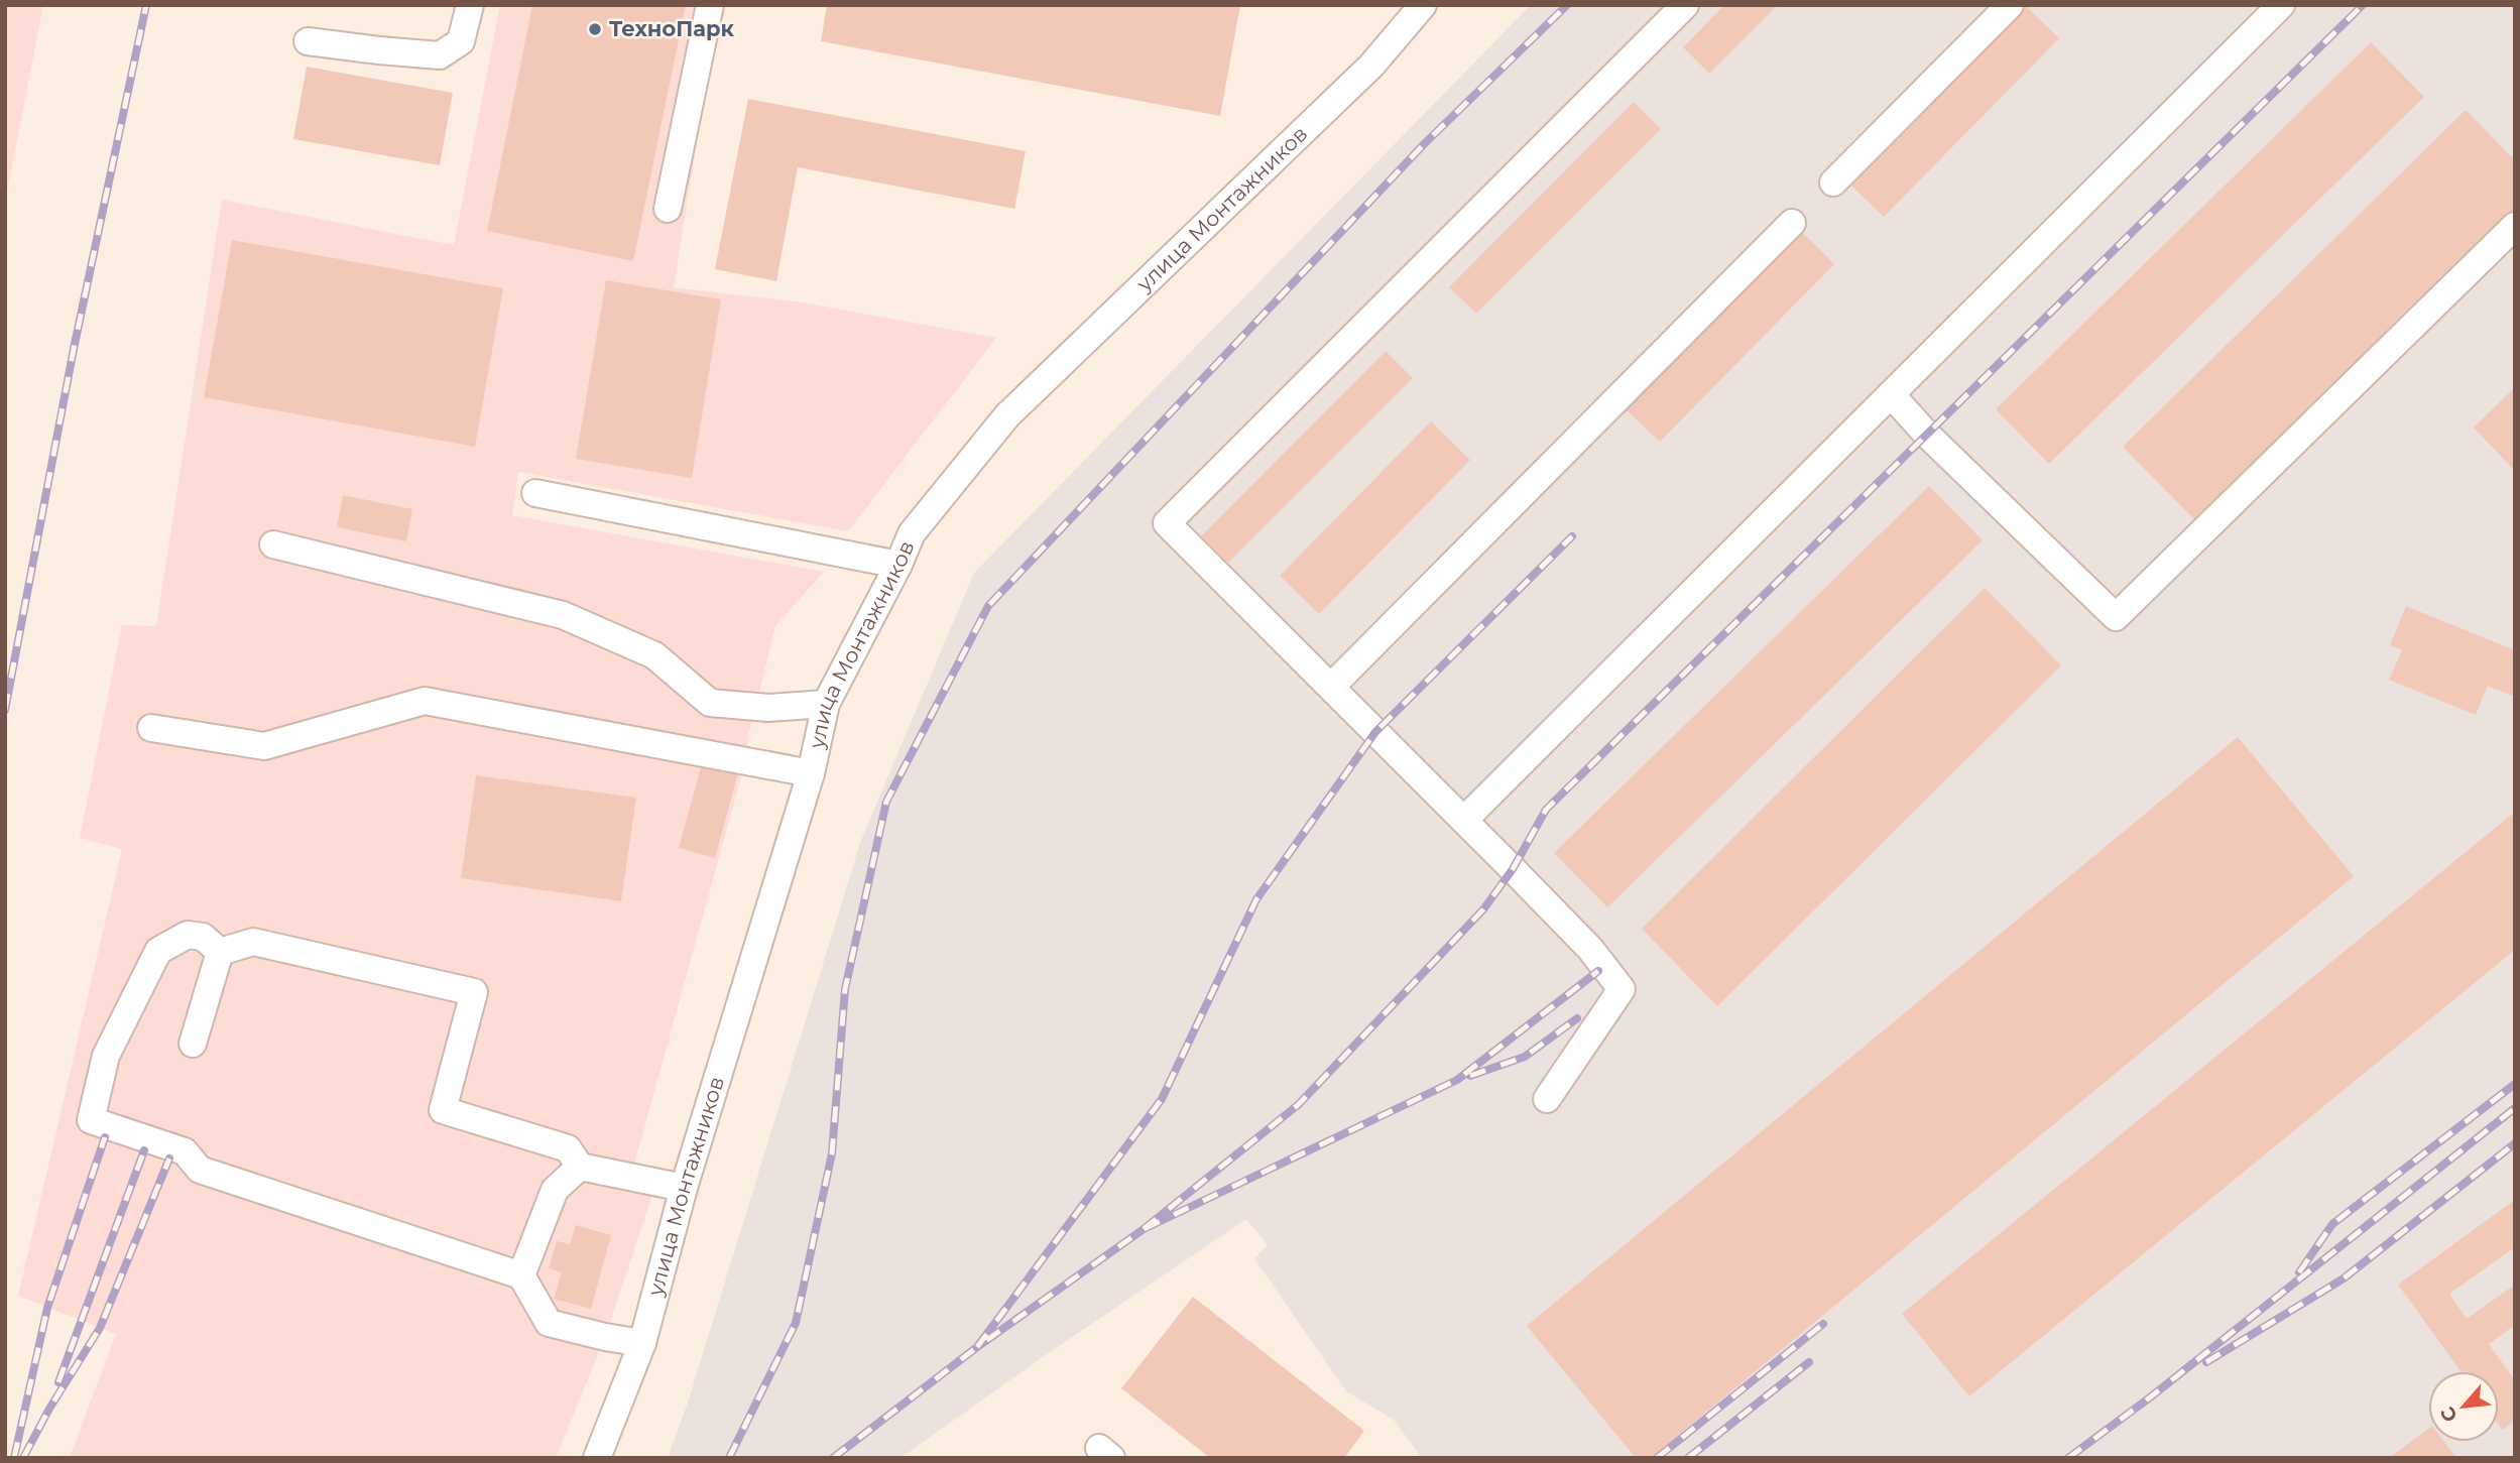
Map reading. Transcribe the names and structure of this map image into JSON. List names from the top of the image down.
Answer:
{
  "streets": {
    "street": ["улица Монтажников"]
  },
  "places": ["ТехноПарк"],
  "north": "bottom left"
}
